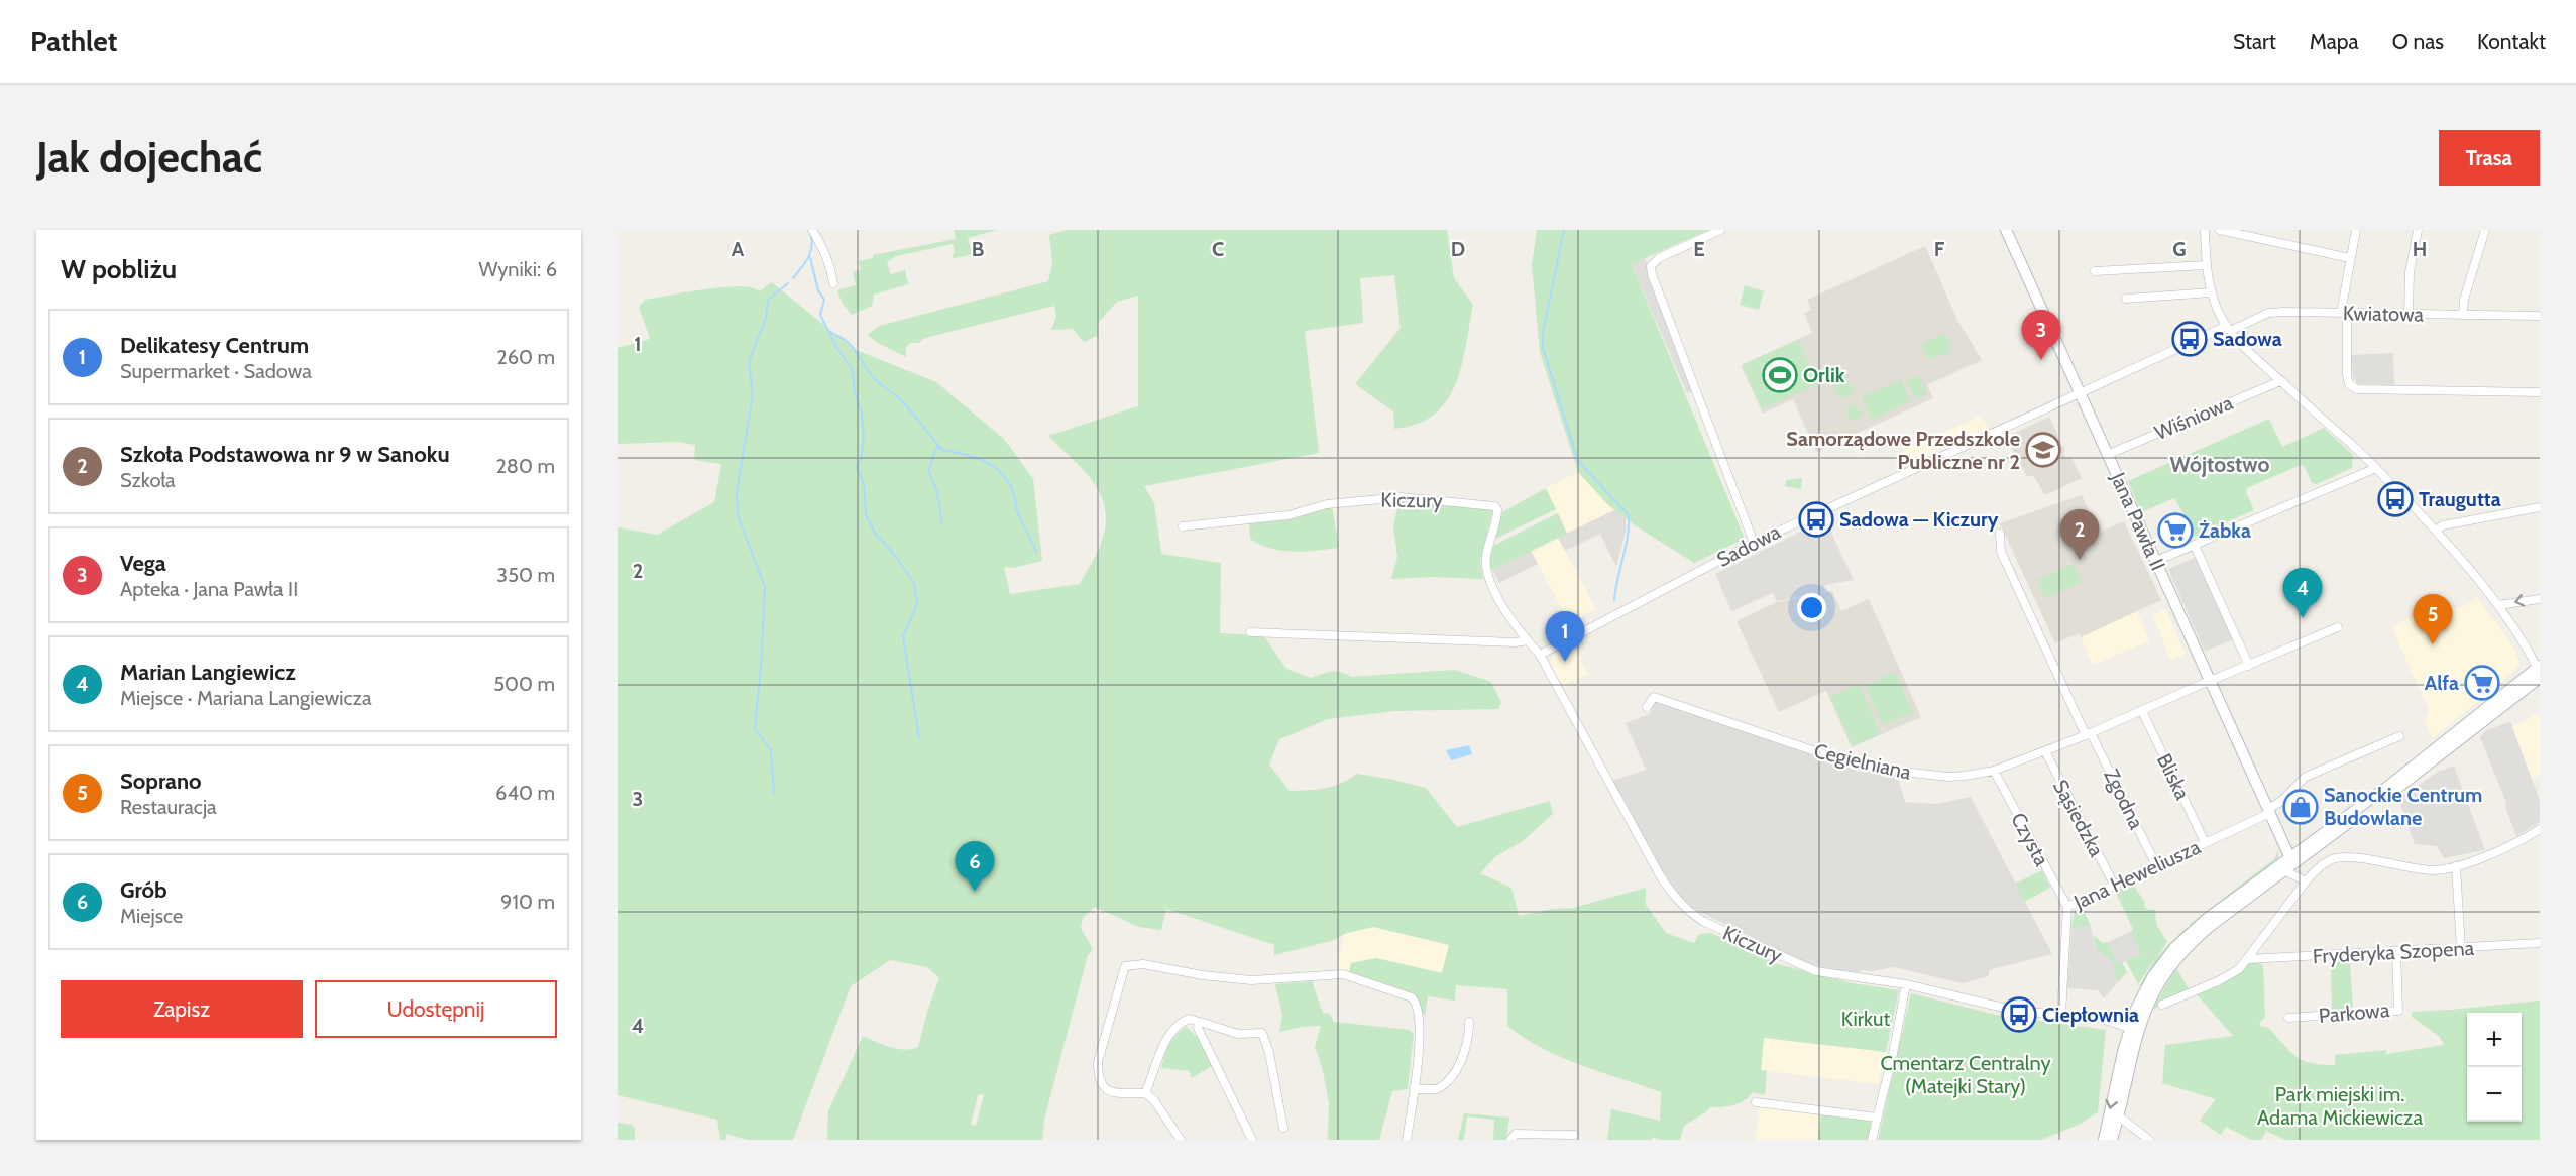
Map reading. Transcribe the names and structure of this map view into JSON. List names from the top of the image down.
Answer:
{
  "streets": {
    "main road": ["Jana Pawła II"],
    "street": [
      "Kwiatowa",
      "Wiśniowa",
      "Kiczury",
      "Sadowa",
      "Cegielniana",
      "Bliska",
      "Zgodna",
      "Sąsiedzka",
      "Czysta",
      "Jana Heweliusza",
      "Fryderyka Szopena",
      "Parkowa"
    ]
  },
  "crossings": [
    ["Kwiatowa", "Sadowa"],
    ["Wiśniowa", "Jana Pawła II"],
    ["Kiczury", "Sadowa"],
    ["Kiczury", "Jana Heweliusza"],
    ["Jana Pawła II", "Sadowa"],
    ["Jana Pawła II", "Cegielniana"],
    ["Jana Pawła II", "Jana Heweliusza"],
    ["Cegielniana", "Bliska"],
    ["Cegielniana", "Zgodna"],
    ["Cegielniana", "Sąsiedzka"],
    ["Cegielniana", "Czysta"],
    ["Bliska", "Jana Heweliusza"],
    ["Zgodna", "Jana Heweliusza"],
    ["Sąsiedzka", "Jana Heweliusza"],
    ["Czysta", "Jana Heweliusza"],
    ["Fryderyka Szopena", "Parkowa"]
  ],
  "districts": ["Wójtostwo"],
  "parks": ["Kirkut", "Cmentarz Centralny (Matejki Stary)", "Park miejski im. Adama Mickiewicza"],
  "places": {
    "bus stop": [
      "Sadowa",
      "Traugutta",
      "Sadowa — Kiczury",
      "Ciepłownia"
    ],
    "sports": ["Orlik"],
    "school or university": ["Samorządowe Przedszkole Publiczne nr 2"],
    "supermarket": ["Żabka", "Alfa"],
    "shop": ["Sanockie Centrum Budowlane"]
  },
  "page": {
    "header": "Pathlet",
    "nav": [
      "Start",
      "Mapa",
      "O nas",
      "Kontakt"
    ],
    "buttons": [
      "Trasa",
      ["Zapisz", "Udostępnij"]
    ],
    "title": "Jak dojechać",
    "heading": ["W pobliżu", "Wyniki: 6"],
    "list": [
      {
        "mark": "1",
        "name": "Delikatesy Centrum",
        "note": "Supermarket · Sadowa",
        "value": "260 m"
      },
      {
        "mark": "2",
        "name": "Szkoła Podstawowa nr 9 w Sanoku",
        "note": "Szkoła",
        "value": "280 m"
      },
      {
        "mark": "3",
        "name": "Vega",
        "note": "Apteka · Jana Pawła II",
        "value": "350 m"
      },
      {
        "mark": "4",
        "name": "Marian Langiewicz",
        "note": "Miejsce · Mariana Langiewicza",
        "value": "500 m"
      },
      {
        "mark": "5",
        "name": "Soprano",
        "note": "Restauracja",
        "value": "640 m"
      },
      {
        "mark": "6",
        "name": "Grób",
        "note": "Miejsce",
        "value": "910 m"
      }
    ],
    "pins": [
      "3",
      "2",
      "4",
      "5",
      "1",
      "6"
    ],
    "map_buttons": ["+", "−"]
  },
  "grid": {
    "columns": [
      "A",
      "B",
      "C",
      "D",
      "E",
      "F",
      "G",
      "H"
    ],
    "rows": [
      "1",
      "2",
      "3",
      "4"
    ]
  }
}
